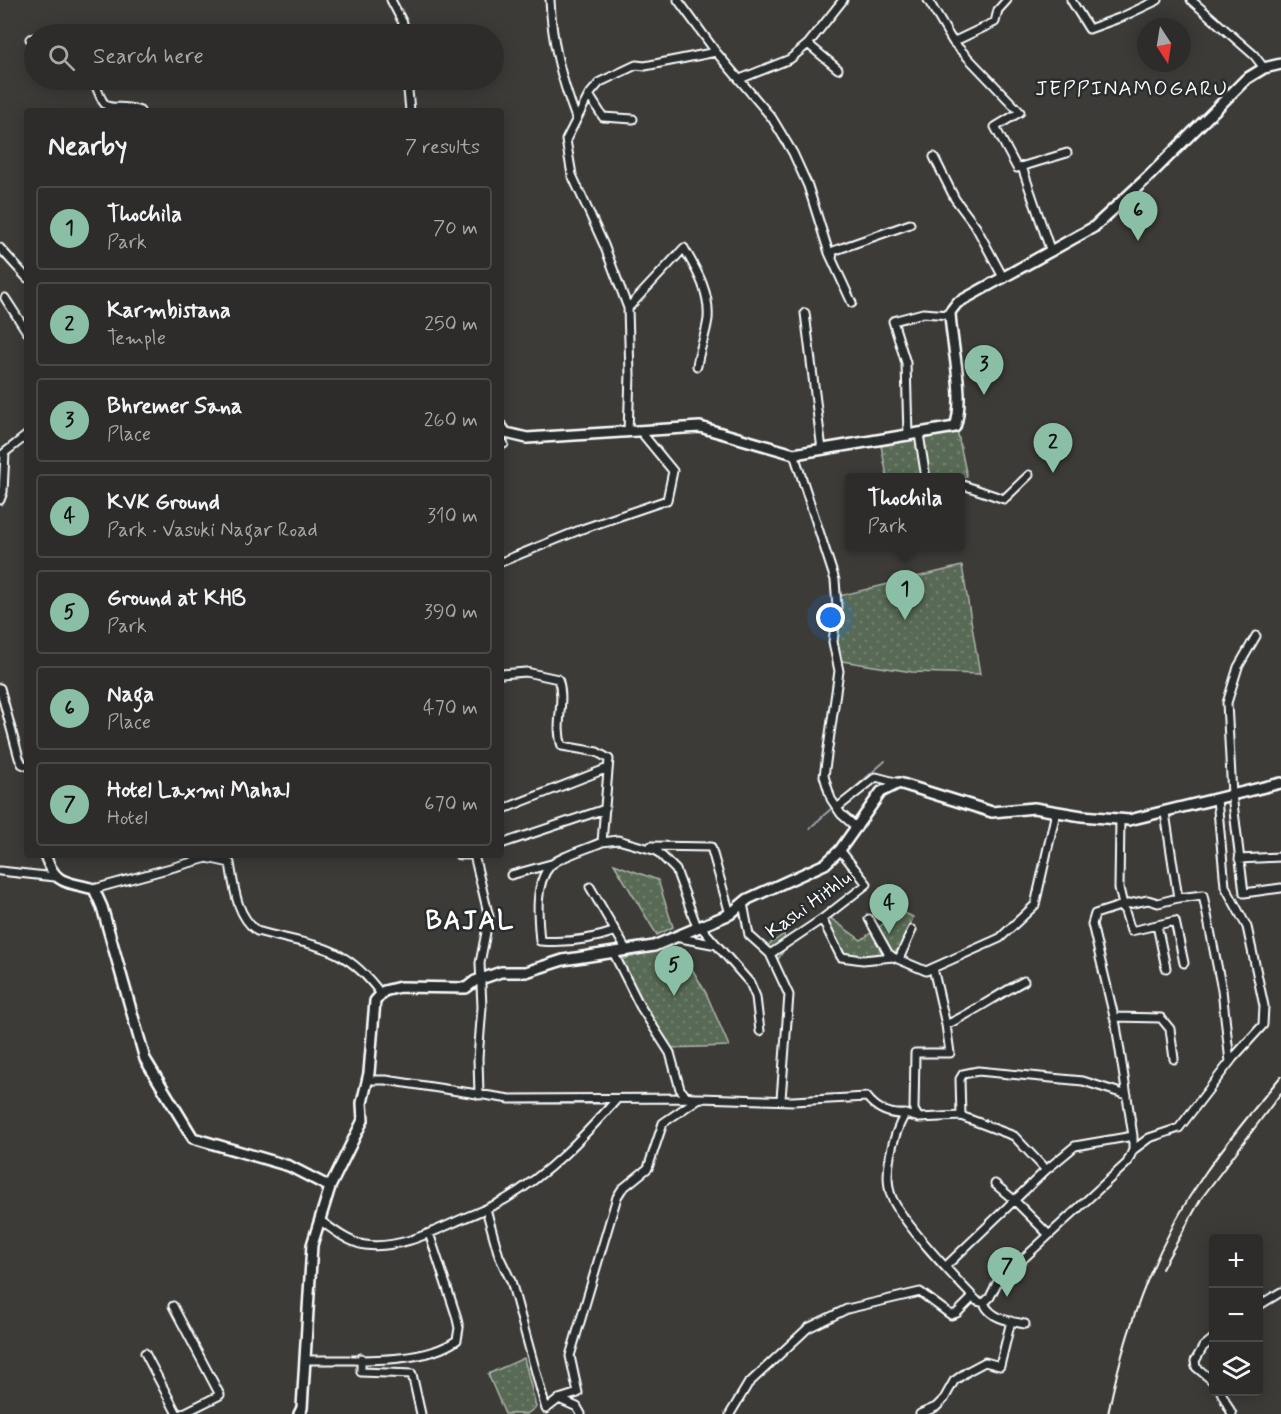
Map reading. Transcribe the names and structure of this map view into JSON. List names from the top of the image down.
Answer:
{
  "streets": {
    "street": ["Kashi Hithlu"]
  },
  "districts": ["JEPPINAMOGARU", "BAJAL"],
  "north": "bottom",
  "page": {
    "search": "Search here",
    "heading": ["Nearby", "7 results"],
    "list": [
      {
        "mark": "1",
        "name": "Thochila",
        "note": "Park",
        "value": "70 m"
      },
      {
        "mark": "2",
        "name": "Karmbistana",
        "note": "Temple",
        "value": "250 m"
      },
      {
        "mark": "3",
        "name": "Bhremer Sana",
        "note": "Place",
        "value": "260 m"
      },
      {
        "mark": "4",
        "name": "KVK Ground",
        "note": "Park · Vasuki Nagar Road",
        "value": "310 m"
      },
      {
        "mark": "5",
        "name": "Ground at KHB",
        "note": "Park",
        "value": "390 m"
      },
      {
        "mark": "6",
        "name": "Naga",
        "note": "Place",
        "value": "470 m"
      },
      {
        "mark": "7",
        "name": "Hotel Laxmi Mahal",
        "note": "Hotel",
        "value": "670 m"
      }
    ],
    "pins": [
      "6",
      "3",
      "2",
      "1",
      "4",
      "5",
      "7"
    ],
    "popup": ["Thochila", "Park"],
    "map_buttons": ["+", "−"]
  }
}
